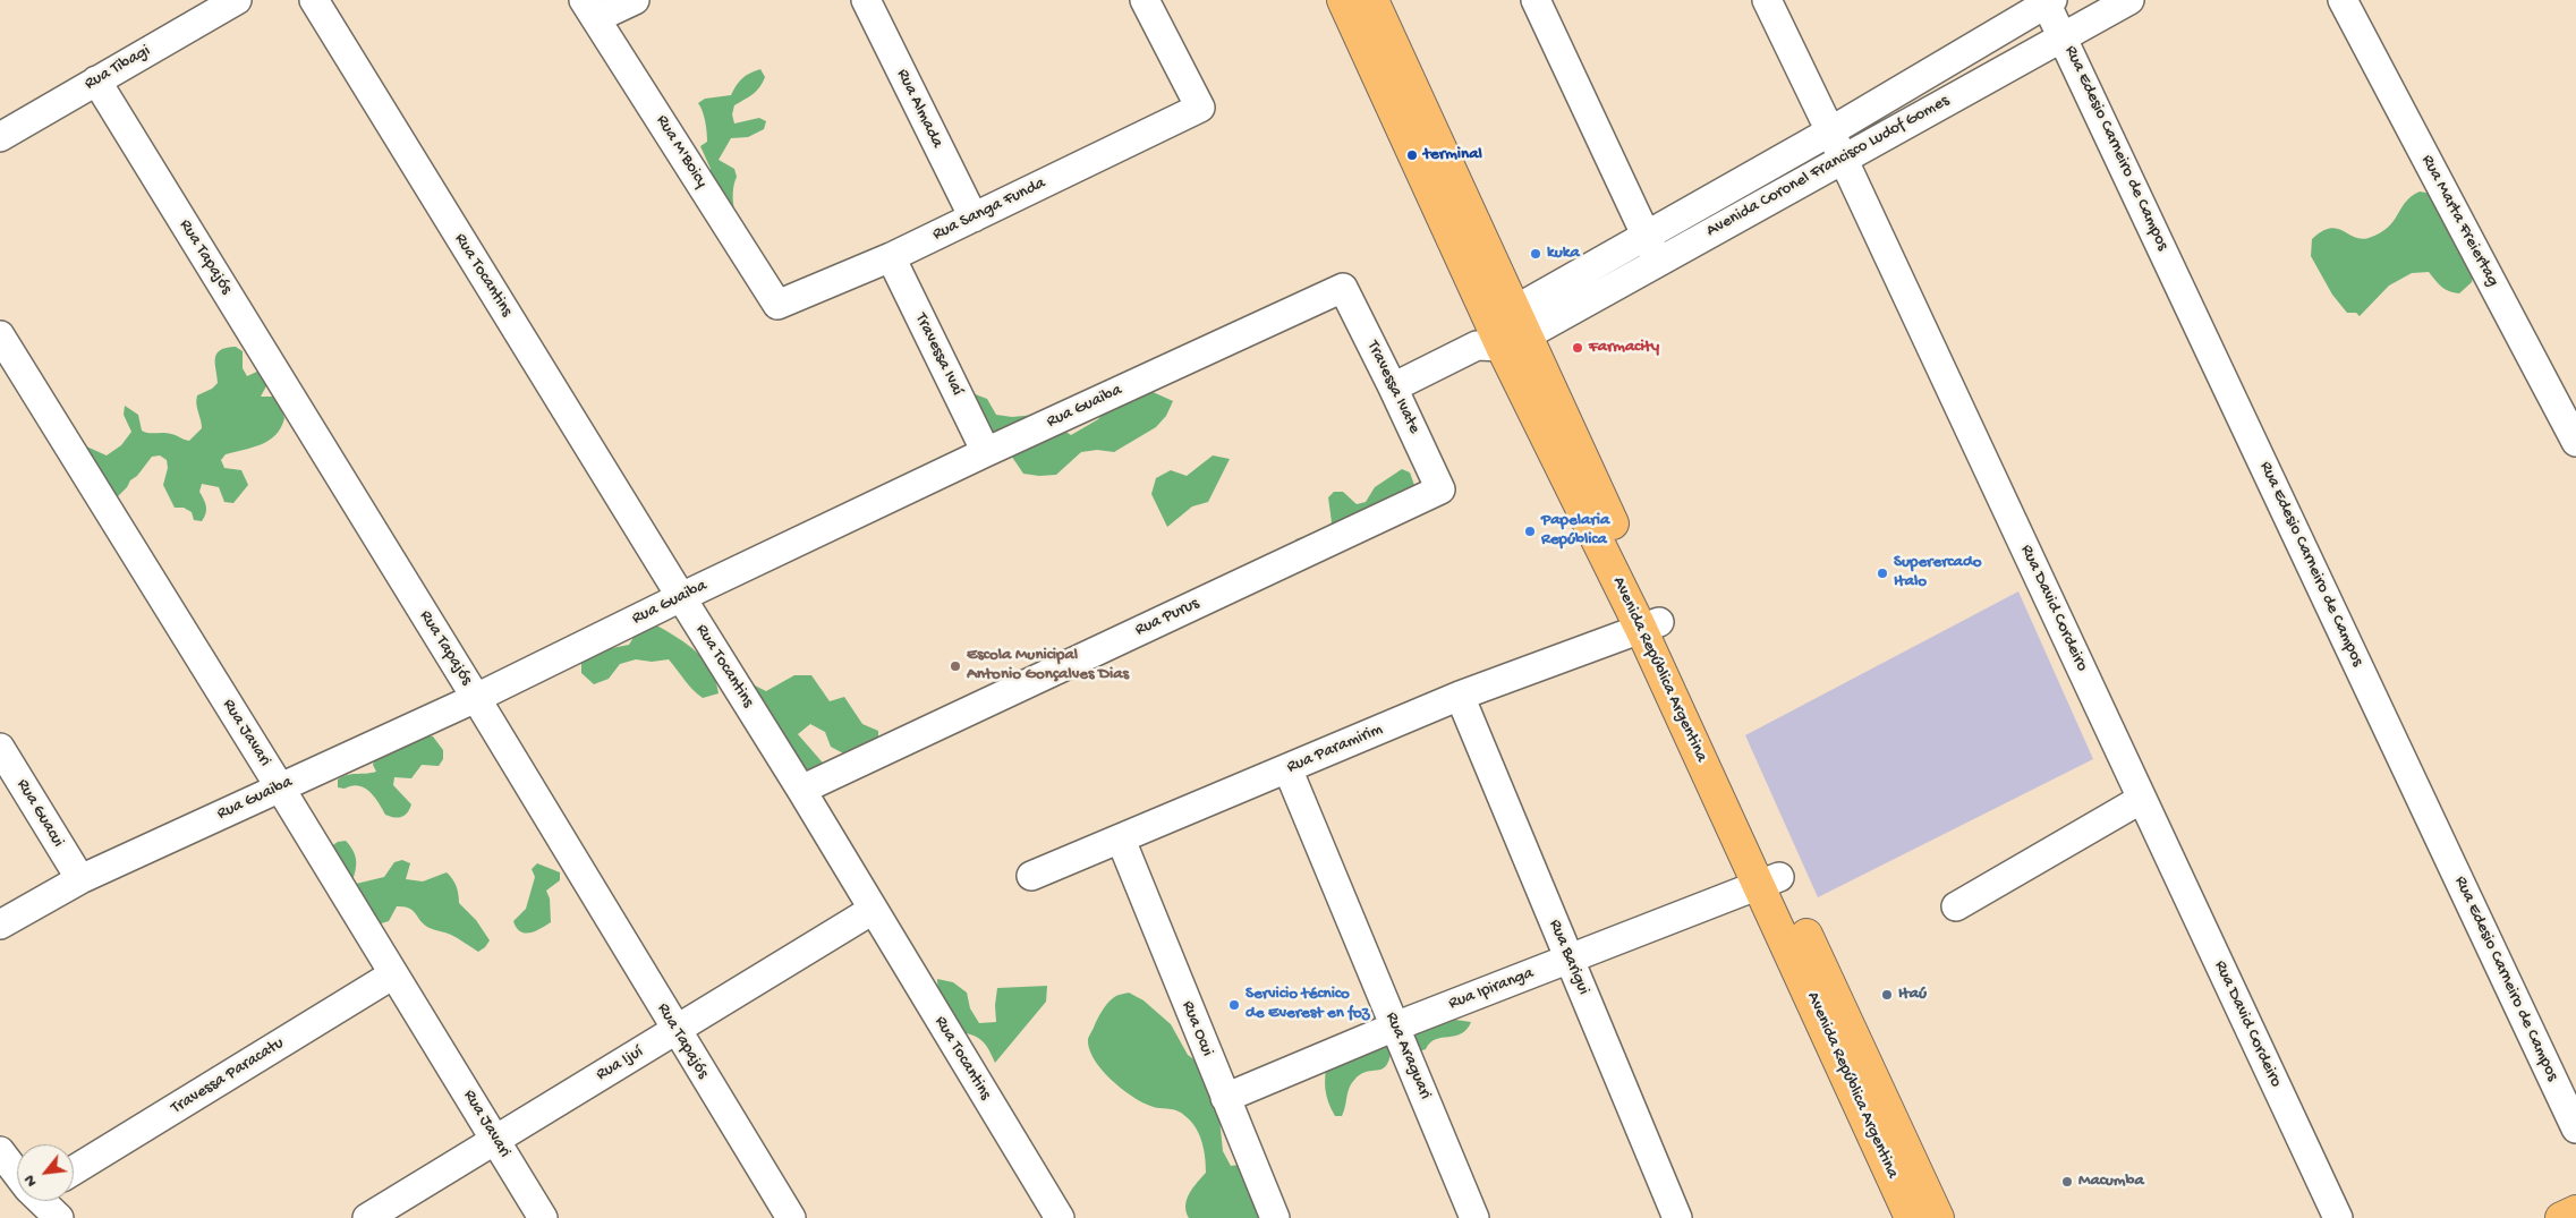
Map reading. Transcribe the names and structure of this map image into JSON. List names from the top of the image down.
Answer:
{
  "streets": {
    "main road": ["Avenida República Argentina"],
    "street": [
      "Rua Tibagi",
      "Rua Almada",
      "Rua Edesio Carneiro de Campos",
      "Rua M'Boicy",
      "Avenida Coronel Francisco Ludof Gomes",
      "Rua Sanga Funda",
      "Rua Marta Freiertag",
      "Rua Tapajós",
      "Rua Tocantins",
      "Travessa Ivaí",
      "Travessa Ivate",
      "Rua Guaiba",
      "Rua David Cordeiro",
      "Rua Purus",
      "Rua Javari",
      "Rua Paramirim",
      "Rua Guacui",
      "Rua Barigui",
      "Rua Ipiranga",
      "Rua Ocui",
      "Rua Araguari",
      "Rua Ijuí",
      "Travessa Paracatu"
    ]
  },
  "crossings": [
    ["Rua Tibagi", "Rua Tapajós"],
    ["Rua Almada", "Rua Sanga Funda"],
    ["Rua Edesio Carneiro de Campos", "Avenida Coronel Francisco Ludof Gomes"],
    ["Rua M'Boicy", "Rua Sanga Funda"],
    ["Avenida Coronel Francisco Ludof Gomes", "Rua David Cordeiro"],
    ["Avenida Coronel Francisco Ludof Gomes", "Avenida República Argentina"],
    ["Rua Sanga Funda", "Travessa Ivaí"],
    ["Rua Tapajós", "Rua Guaiba"],
    ["Rua Tapajós", "Rua Ijuí"],
    ["Rua Tocantins", "Rua Guaiba"],
    ["Rua Tocantins", "Rua Purus"],
    ["Rua Tocantins", "Rua Ijuí"],
    ["Travessa Ivaí", "Rua Guaiba"],
    ["Travessa Ivate", "Rua Guaiba"],
    ["Travessa Ivate", "Rua Purus"],
    ["Rua Guaiba", "Rua Javari"],
    ["Rua Guaiba", "Rua Guacui"],
    ["Avenida República Argentina", "Rua Paramirim"],
    ["Avenida República Argentina", "Rua Ipiranga"],
    ["Rua Javari", "Rua Ijuí"],
    ["Rua Javari", "Travessa Paracatu"],
    ["Rua Paramirim", "Rua Barigui"],
    ["Rua Paramirim", "Rua Ocui"],
    ["Rua Paramirim", "Rua Araguari"],
    ["Rua Barigui", "Rua Ipiranga"],
    ["Rua Ipiranga", "Rua Ocui"],
    ["Rua Ipiranga", "Rua Araguari"]
  ],
  "places": [
    "terminal",
    "kuka",
    "Farmacity",
    "Papelaria República",
    "Superercado Italo",
    "Escola Municipal Antonio Gonçalves Dias",
    "Itaú",
    "Servicio técnico de Everest en foz",
    "Macumba"
  ],
  "north": "bottom left"
}
